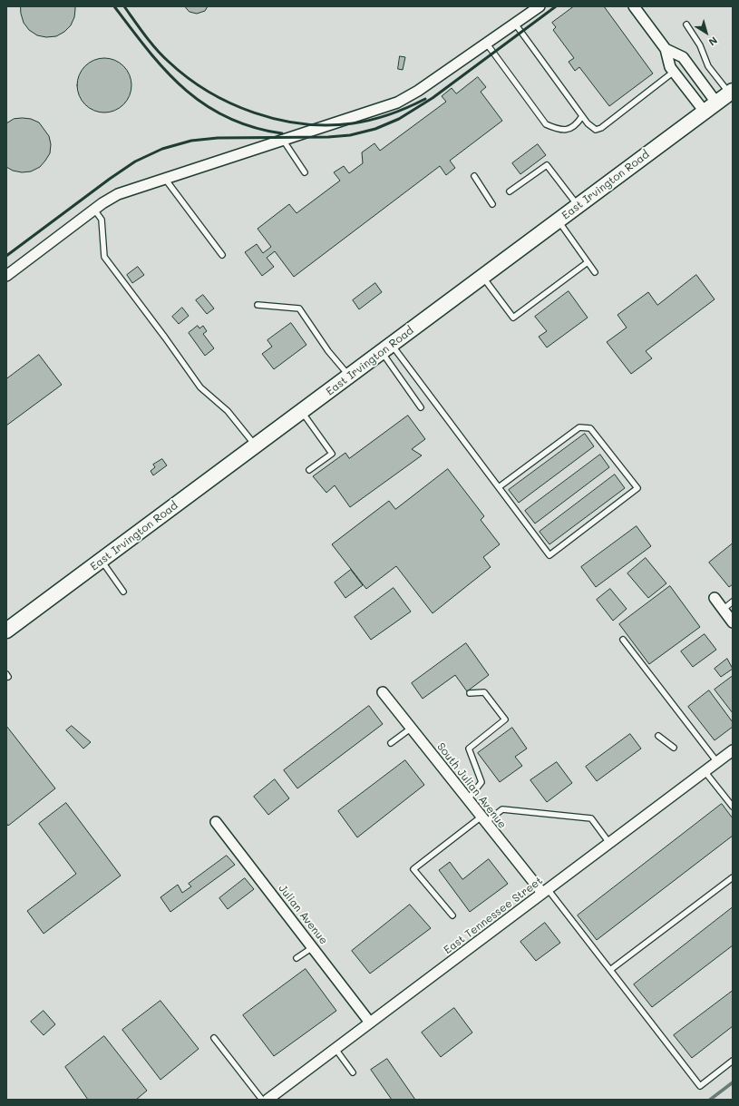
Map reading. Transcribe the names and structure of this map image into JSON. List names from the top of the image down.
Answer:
{
  "streets": {
    "street": [
      "East Irvington Road",
      "South Julian Avenue",
      "Julian Avenue",
      "East Tennessee Street"
    ]
  },
  "crossings": [
    ["South Julian Avenue", "East Tennessee Street"],
    ["Julian Avenue", "East Tennessee Street"]
  ],
  "north": "bottom right"
}
